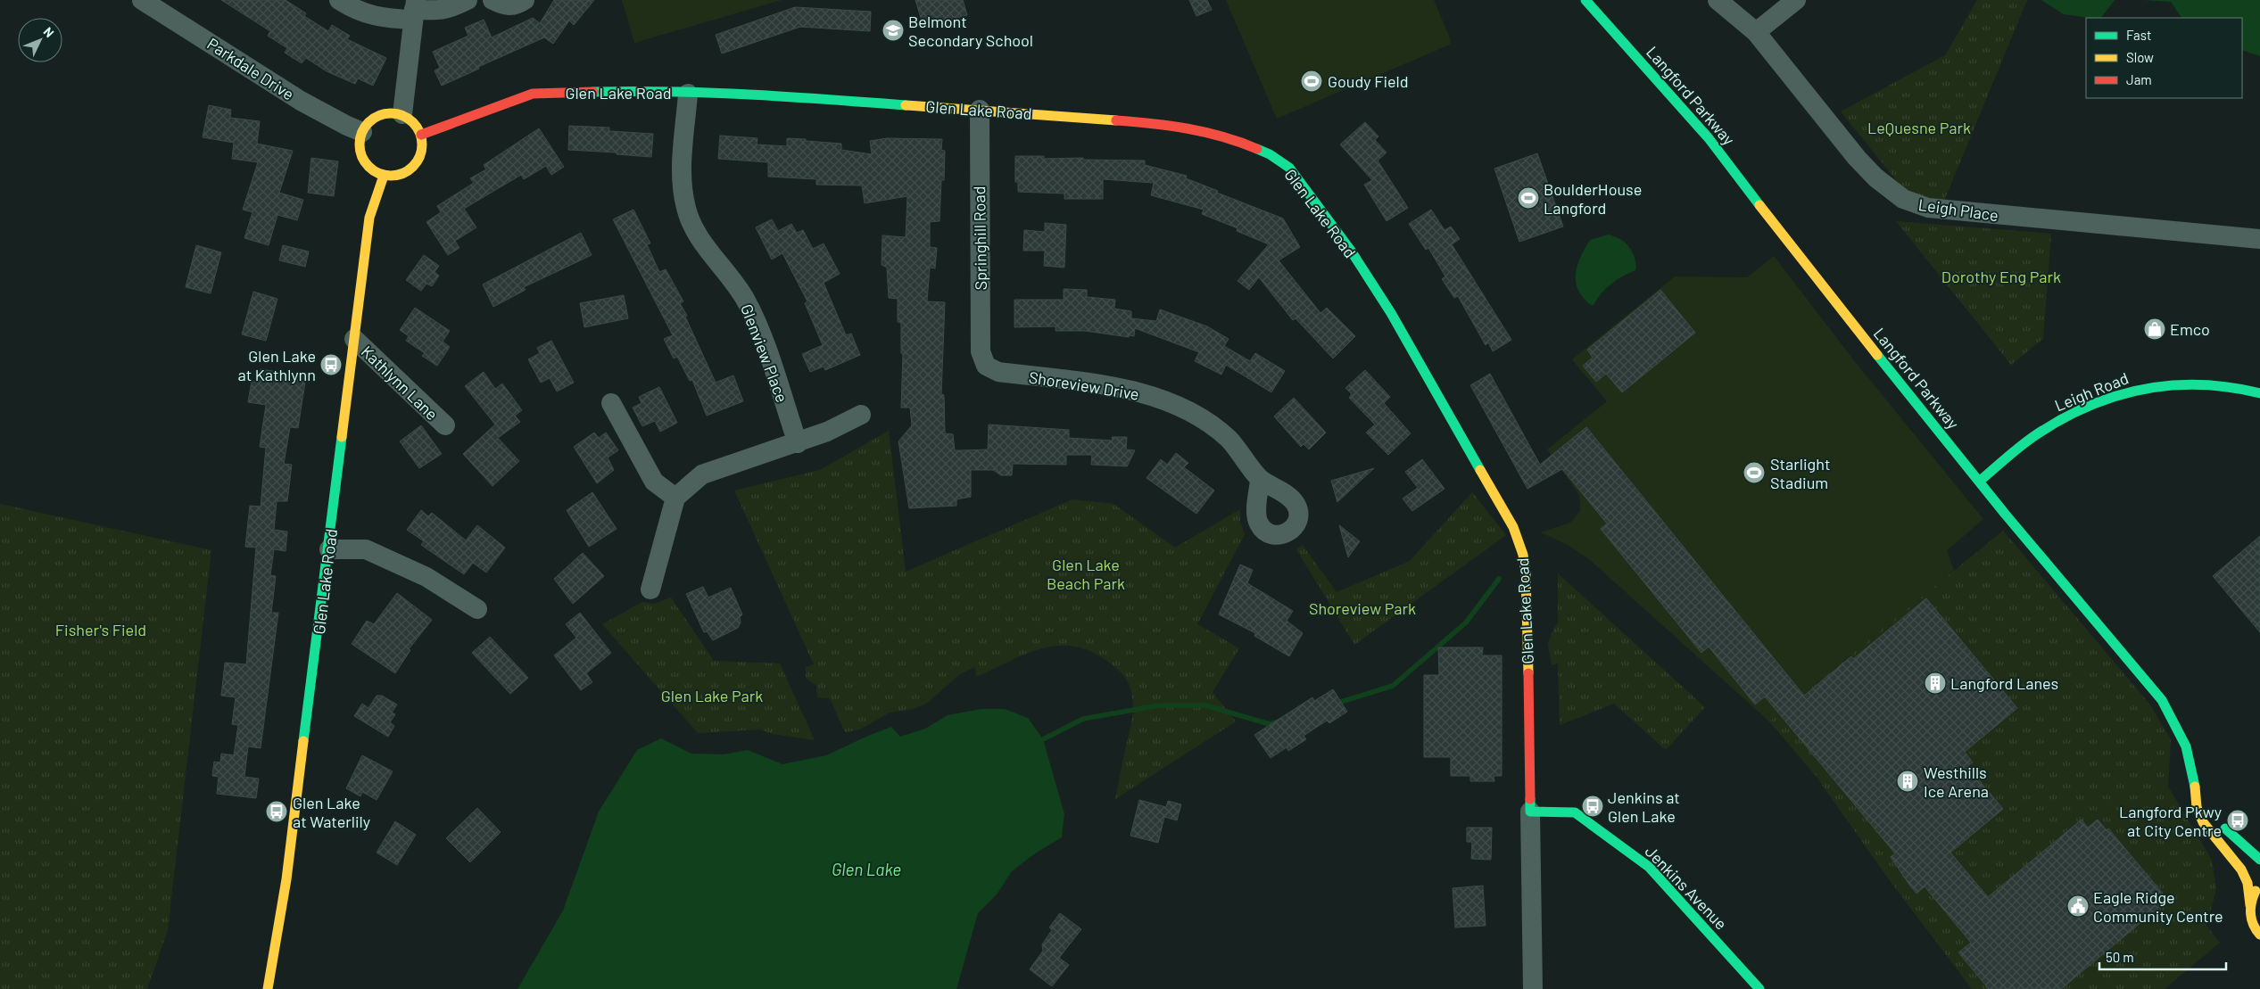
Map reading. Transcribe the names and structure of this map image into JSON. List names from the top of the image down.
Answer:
{
  "streets": {
    "street": [
      "Parkdale Drive",
      "Glen Lake Road",
      "Langford Parkway",
      "Leigh Place",
      "Springhill Road",
      "Glenview Place",
      "Kathlynn Lane",
      "Shoreview Drive",
      "Leigh Road",
      "Jenkins Avenue"
    ]
  },
  "crossings": [
    ["Parkdale Drive", "Glen Lake Road"],
    ["Glen Lake Road", "Springhill Road"],
    ["Glen Lake Road", "Glenview Place"],
    ["Glen Lake Road", "Kathlynn Lane"],
    ["Glen Lake Road", "Jenkins Avenue"],
    ["Langford Parkway", "Leigh Road"],
    ["Springhill Road", "Shoreview Drive"]
  ],
  "water": ["Glen Lake"],
  "parks": [
    "LeQuesne Park",
    "Dorothy Eng Park",
    "Glen Lake Beach Park",
    "Shoreview Park",
    "Fisher's Field",
    "Glen Lake Park"
  ],
  "places": {
    "school or university": ["Belmont Secondary School"],
    "sports": ["Goudy Field", "BoulderHouse Langford", "Starlight Stadium"],
    "shop": ["Emco"],
    "bus stop": [
      "Glen Lake at Kathlynn",
      "Jenkins at Glen Lake",
      "Glen Lake at Waterlily",
      "Langford Pkwy at City Centre"
    ],
    "building": ["Langford Lanes", "Westhills Ice Arena"],
    "public building": ["Eagle Ridge Community Centre"]
  },
  "legend": ["Fast", "Slow", "Jam"],
  "scale_bar": "50 m",
  "north": "top right"
}
